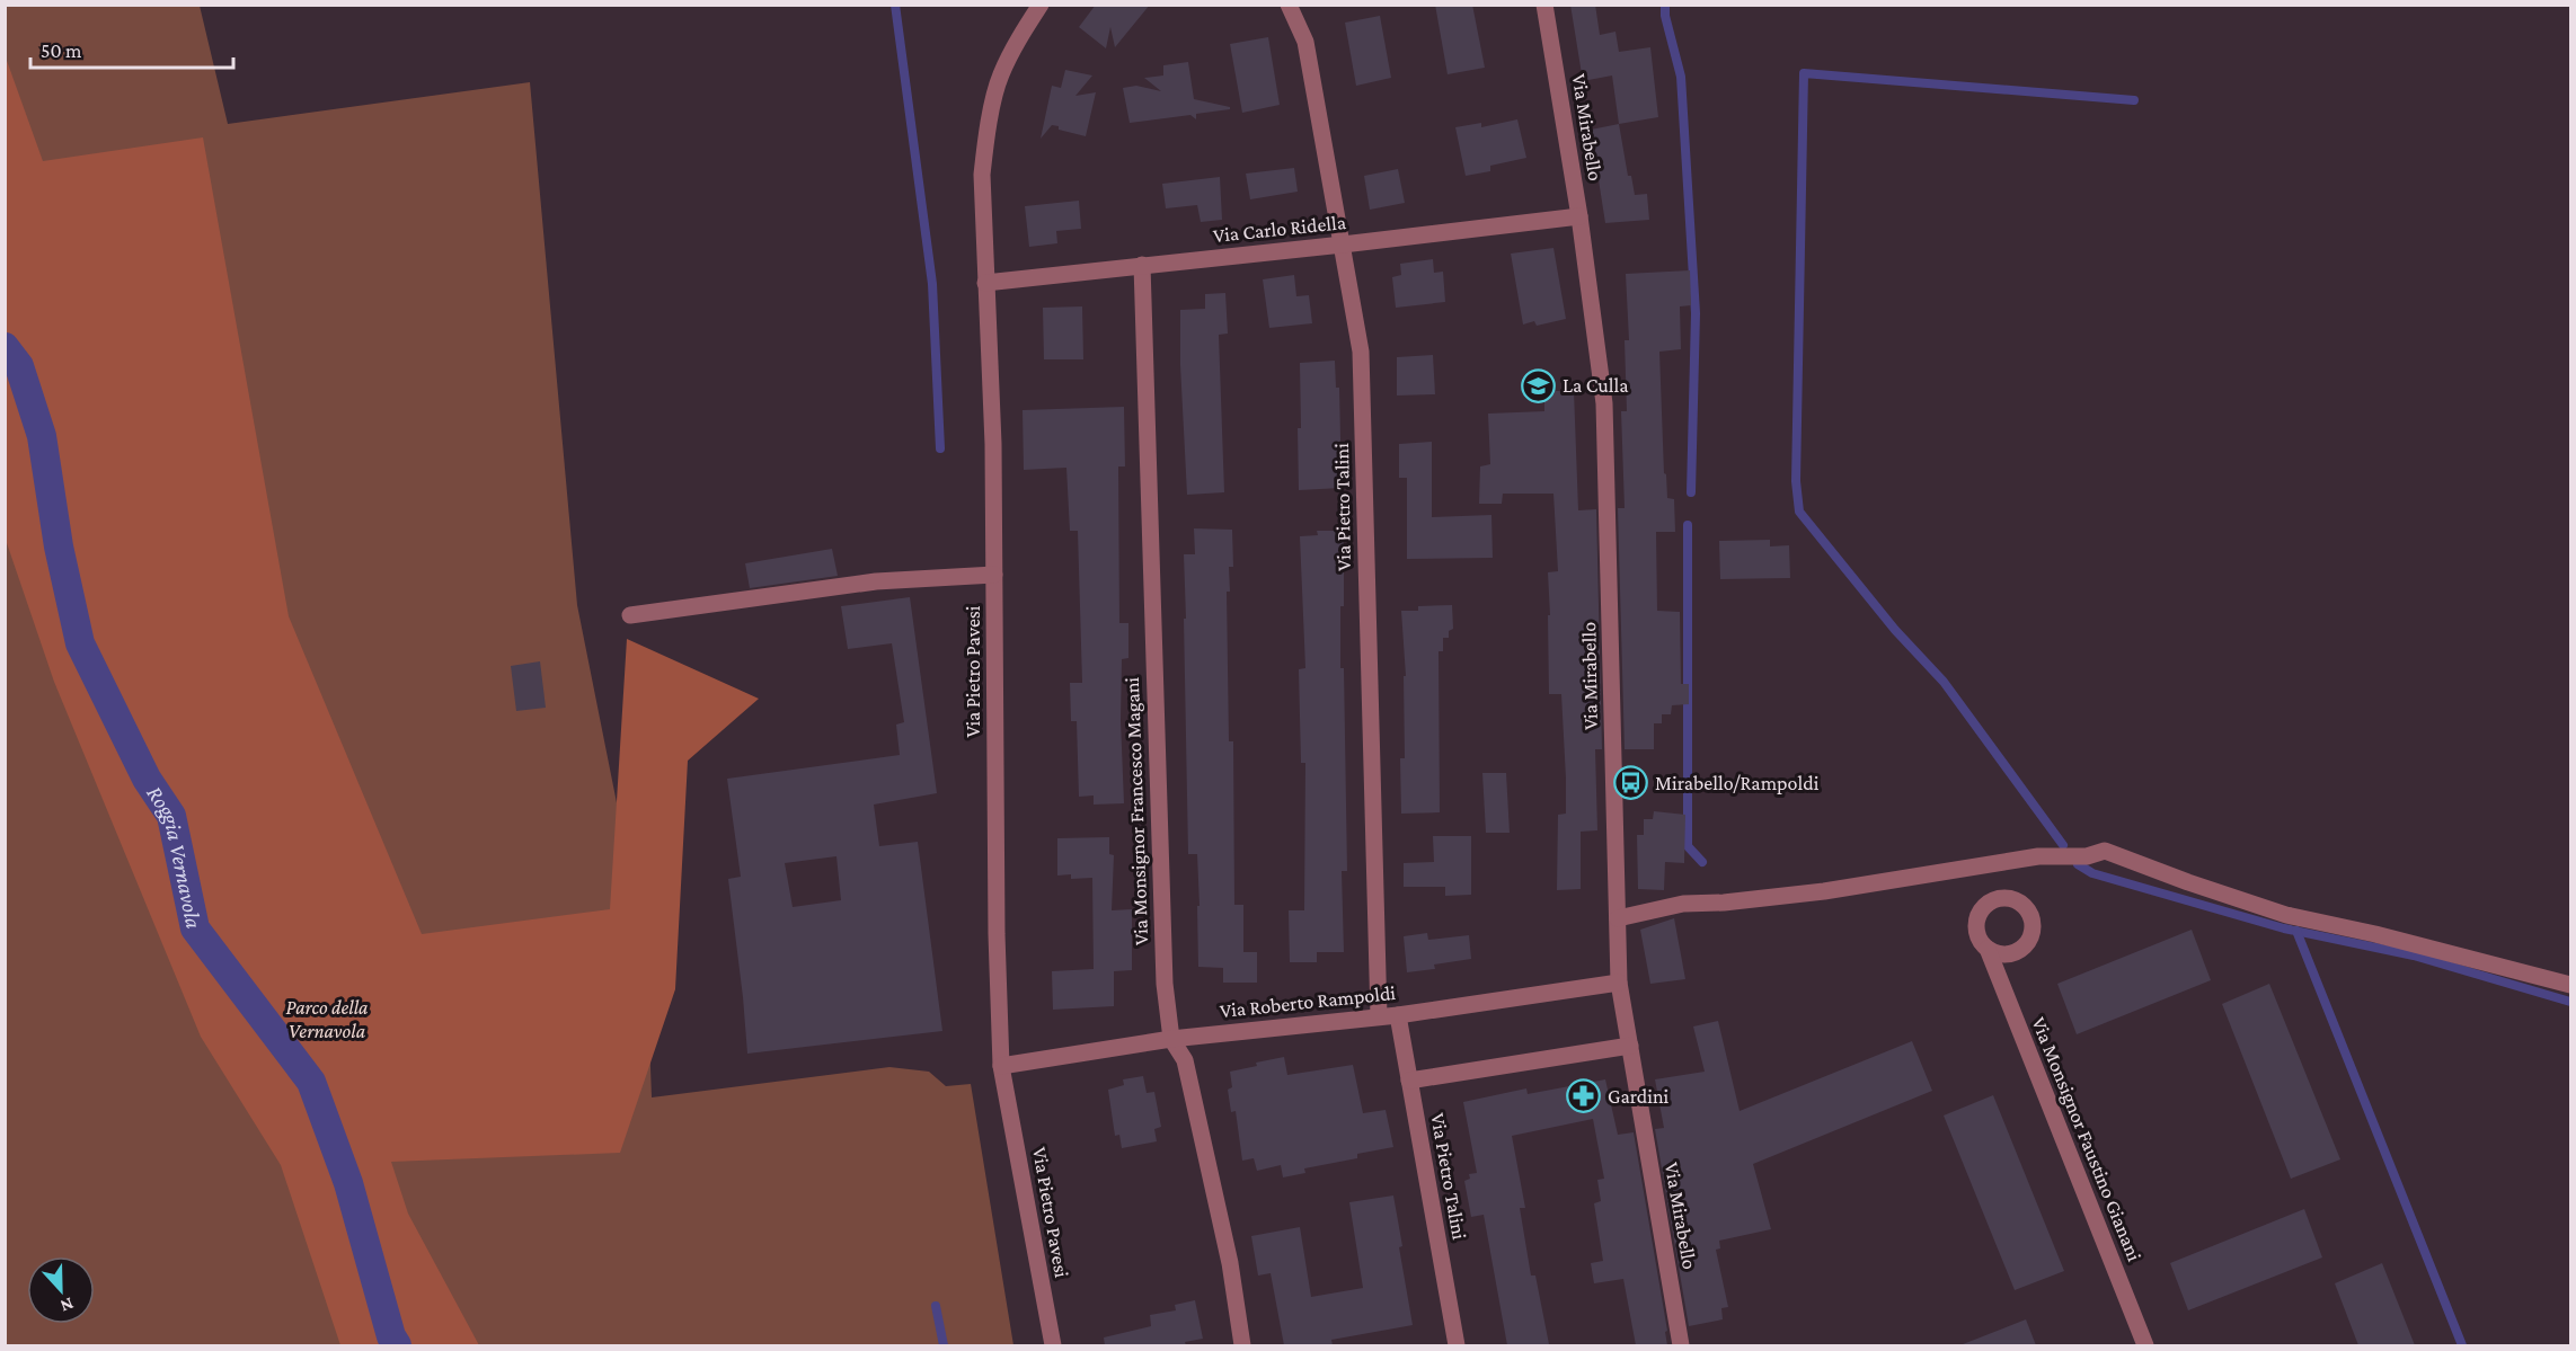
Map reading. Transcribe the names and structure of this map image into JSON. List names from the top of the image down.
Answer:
{
  "streets": {
    "street": [
      "Via Mirabello",
      "Via Carlo Ridella",
      "Via Pietro Talini",
      "Via Pietro Pavesi",
      "Via Monsignor Francesco Magani",
      "Via Roberto Rampoldi",
      "Via Monsignor Faustino Gianani"
    ]
  },
  "crossings": [
    ["Via Mirabello", "Via Carlo Ridella"],
    ["Via Mirabello", "Via Roberto Rampoldi"],
    ["Via Carlo Ridella", "Via Pietro Talini"],
    ["Via Carlo Ridella", "Via Pietro Pavesi"],
    ["Via Carlo Ridella", "Via Monsignor Francesco Magani"],
    ["Via Pietro Talini", "Via Roberto Rampoldi"],
    ["Via Pietro Pavesi", "Via Roberto Rampoldi"],
    ["Via Monsignor Francesco Magani", "Via Roberto Rampoldi"]
  ],
  "water": ["Roggia Vernavola"],
  "parks": ["Parco della Vernavola"],
  "places": {
    "school or university": ["La Culla"],
    "bus stop": ["Mirabello/Rampoldi"],
    "pharmacy": ["Gardini"]
  },
  "scale_bar": "50 m",
  "north": "bottom"
}
